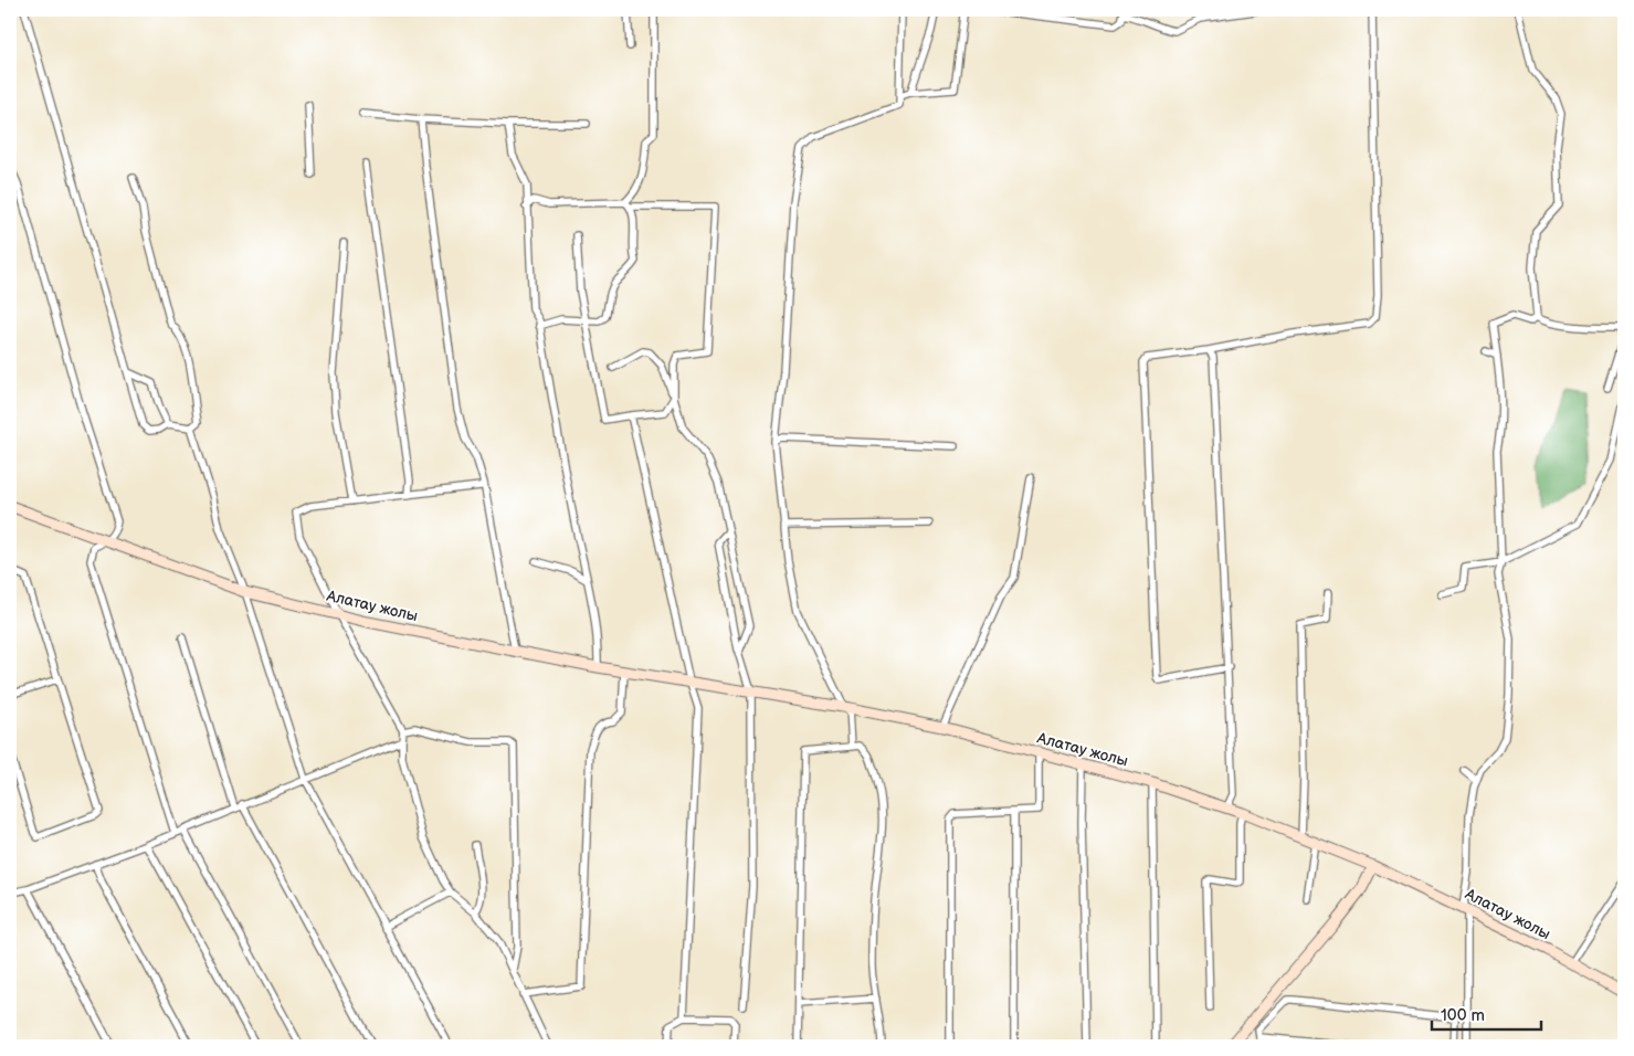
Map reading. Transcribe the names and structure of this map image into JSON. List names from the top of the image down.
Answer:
{
  "streets": {
    "main road": ["Алатау жолы"]
  },
  "scale_bar": "100 m"
}
